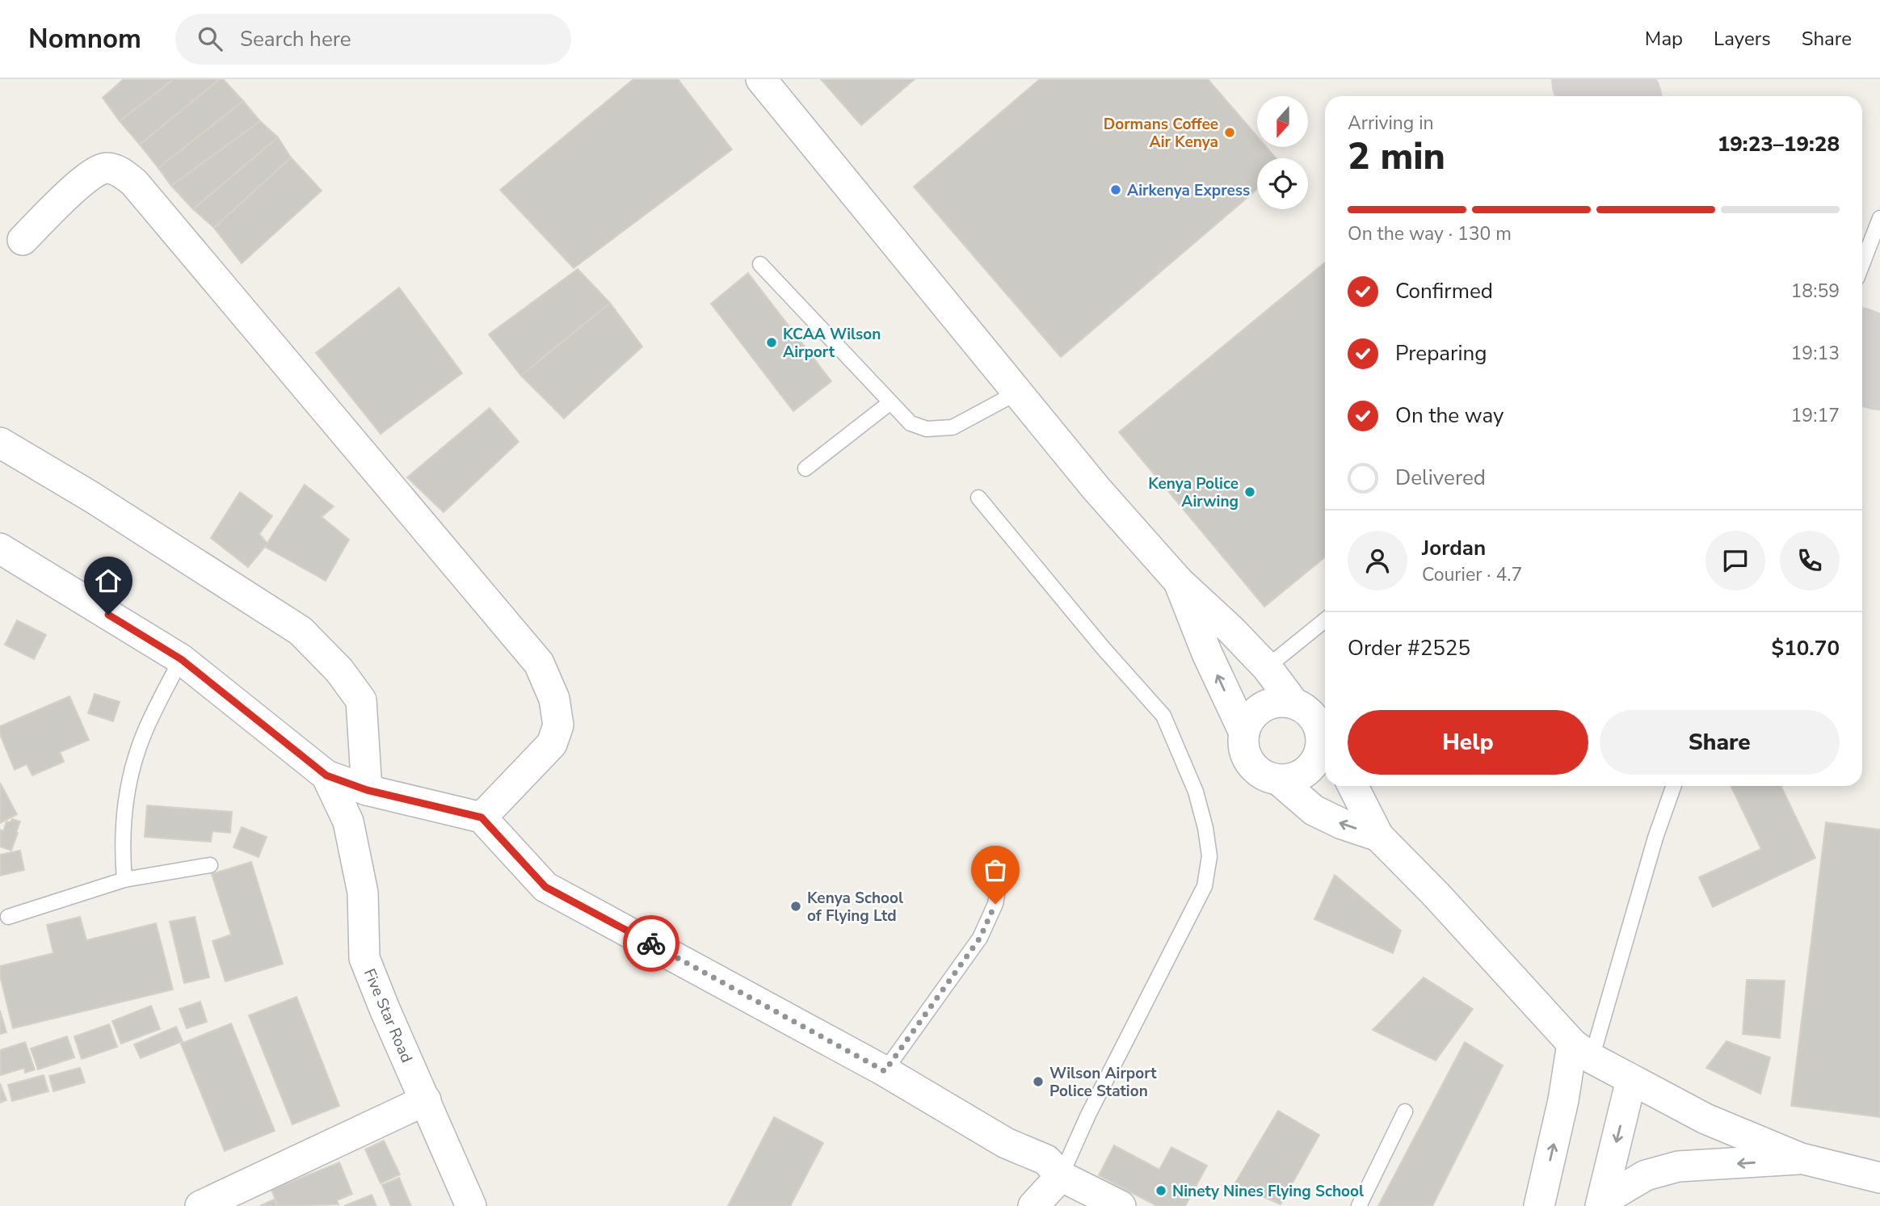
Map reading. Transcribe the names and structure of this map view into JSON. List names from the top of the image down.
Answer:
{
  "streets": {
    "street": ["Five Star Road"]
  },
  "places": [
    "Dormans Coffee Air Kenya",
    "Airkenya Express",
    "KCAA Wilson Airport",
    "Kenya Police Airwing",
    "Kenya School of Flying Ltd",
    "Wilson Airport Police Station",
    "Ninety Nines Flying School"
  ],
  "north": "bottom",
  "page": {
    "header": "Nomnom",
    "search": "Search here",
    "nav": ["Map", "Layers", "Share"],
    "heading": ["2 min", "Arriving in", "19:23–19:28"],
    "panel": [
      "Jordan",
      "Courier · 4.7",
      "Order #2525",
      "$10.70"
    ],
    "bar": "On the way · 130 m",
    "list": [
      ["Confirmed", "18:59"],
      ["Preparing", "19:13"],
      ["On the way", "19:17"],
      "Delivered"
    ],
    "buttons": ["Help", "Share"]
  }
}
